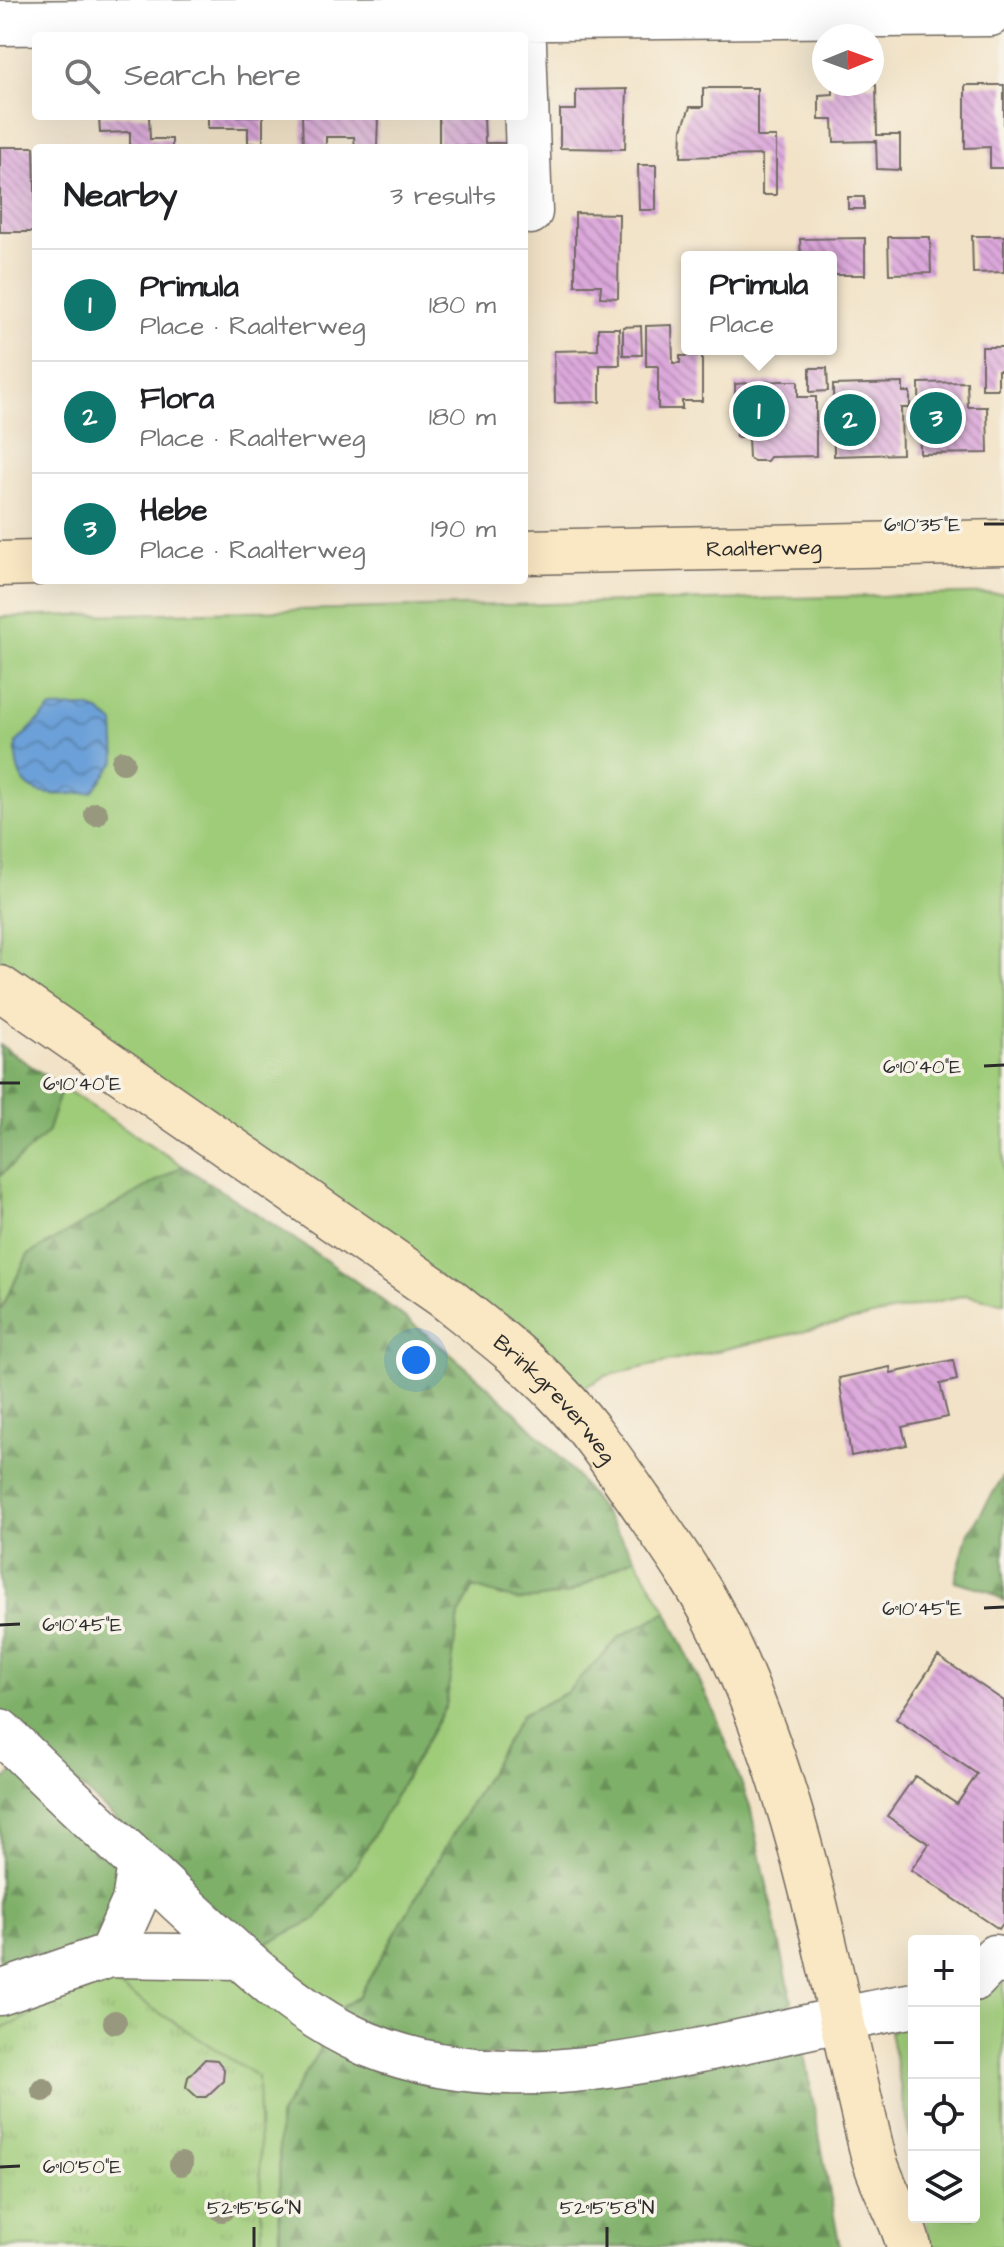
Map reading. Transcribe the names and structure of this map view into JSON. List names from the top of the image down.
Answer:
{
  "streets": {
    "street": ["Raalterweg", "Brinkgreverweg"]
  },
  "north": "right",
  "page": {
    "search": "Search here",
    "heading": ["Nearby", "3 results"],
    "list": [
      {
        "mark": "1",
        "name": "Primula",
        "note": "Place · Raalterweg",
        "value": "180 m"
      },
      {
        "mark": "2",
        "name": "Flora",
        "note": "Place · Raalterweg",
        "value": "180 m"
      },
      {
        "mark": "3",
        "name": "Hebe",
        "note": "Place · Raalterweg",
        "value": "190 m"
      }
    ],
    "popup": ["Primula", "Place"],
    "pins": ["1", "3", "2"],
    "map_buttons": ["+", "−"]
  },
  "coordinates": [
    "6°10'35\"E",
    "6°10'40\"E",
    "6°10'45\"E",
    "6°10'50\"E",
    "52°15'56\"N",
    "52°15'58\"N"
  ]
}
